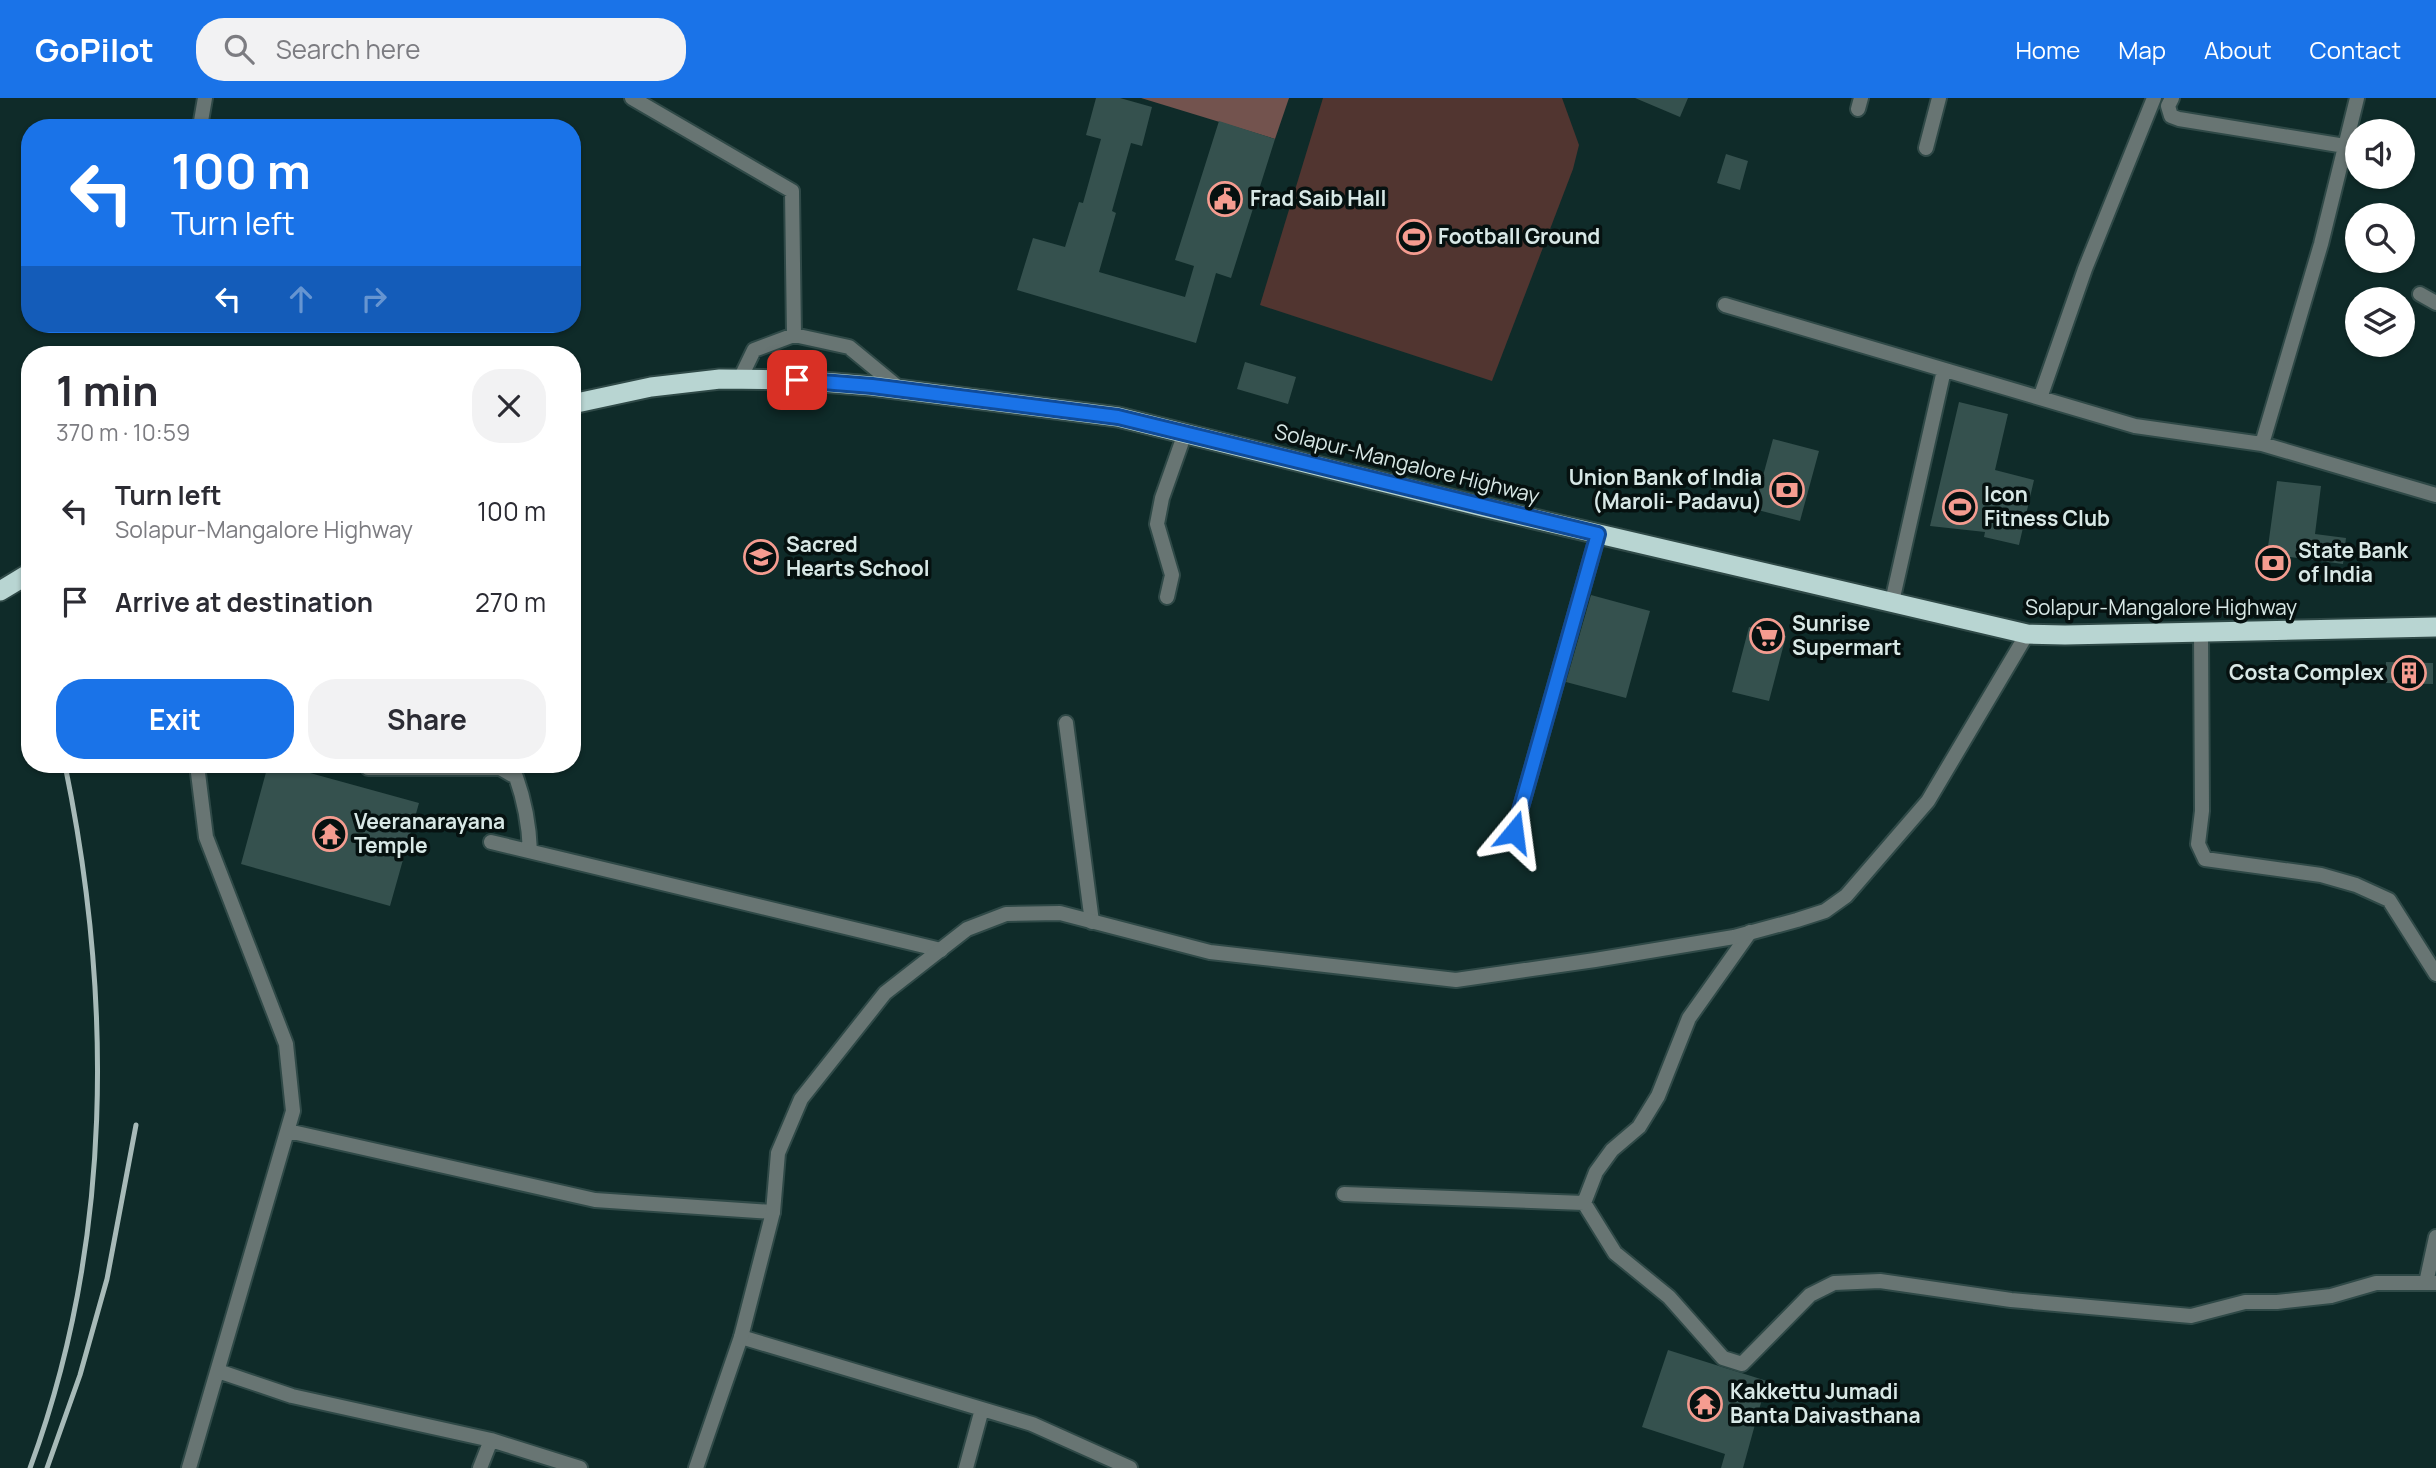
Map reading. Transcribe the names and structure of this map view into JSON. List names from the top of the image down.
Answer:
{
  "streets": {
    "highway": ["Solapur-Mangalore Highway"]
  },
  "places": {
    "public building": ["Frad Saib Hall"],
    "sports": ["Football Ground", "Icon Fitness Club"],
    "bank": ["Union Bank of India (Maroli- Padavu)", "State Bank of India"],
    "school or university": ["Sacred Hearts School"],
    "supermarket": ["Sunrise Supermart"],
    "building": ["Costa Complex"],
    "temple": ["Veeranarayana Temple", "Kakkettu Jumadi Banta Daivasthana"]
  },
  "page": {
    "header": "GoPilot",
    "search": "Search here",
    "nav": [
      "Home",
      "Map",
      "About",
      "Contact"
    ],
    "turn": ["100 m", "Turn left"],
    "heading": ["1 min", "370 m · 10:59"],
    "list": [
      {
        "name": "Turn left",
        "note": "Solapur-Mangalore Highway",
        "value": "100 m"
      },
      {
        "name": "Arrive at destination",
        "value": "270 m"
      }
    ],
    "buttons": ["Exit", "Share"]
  }
}
